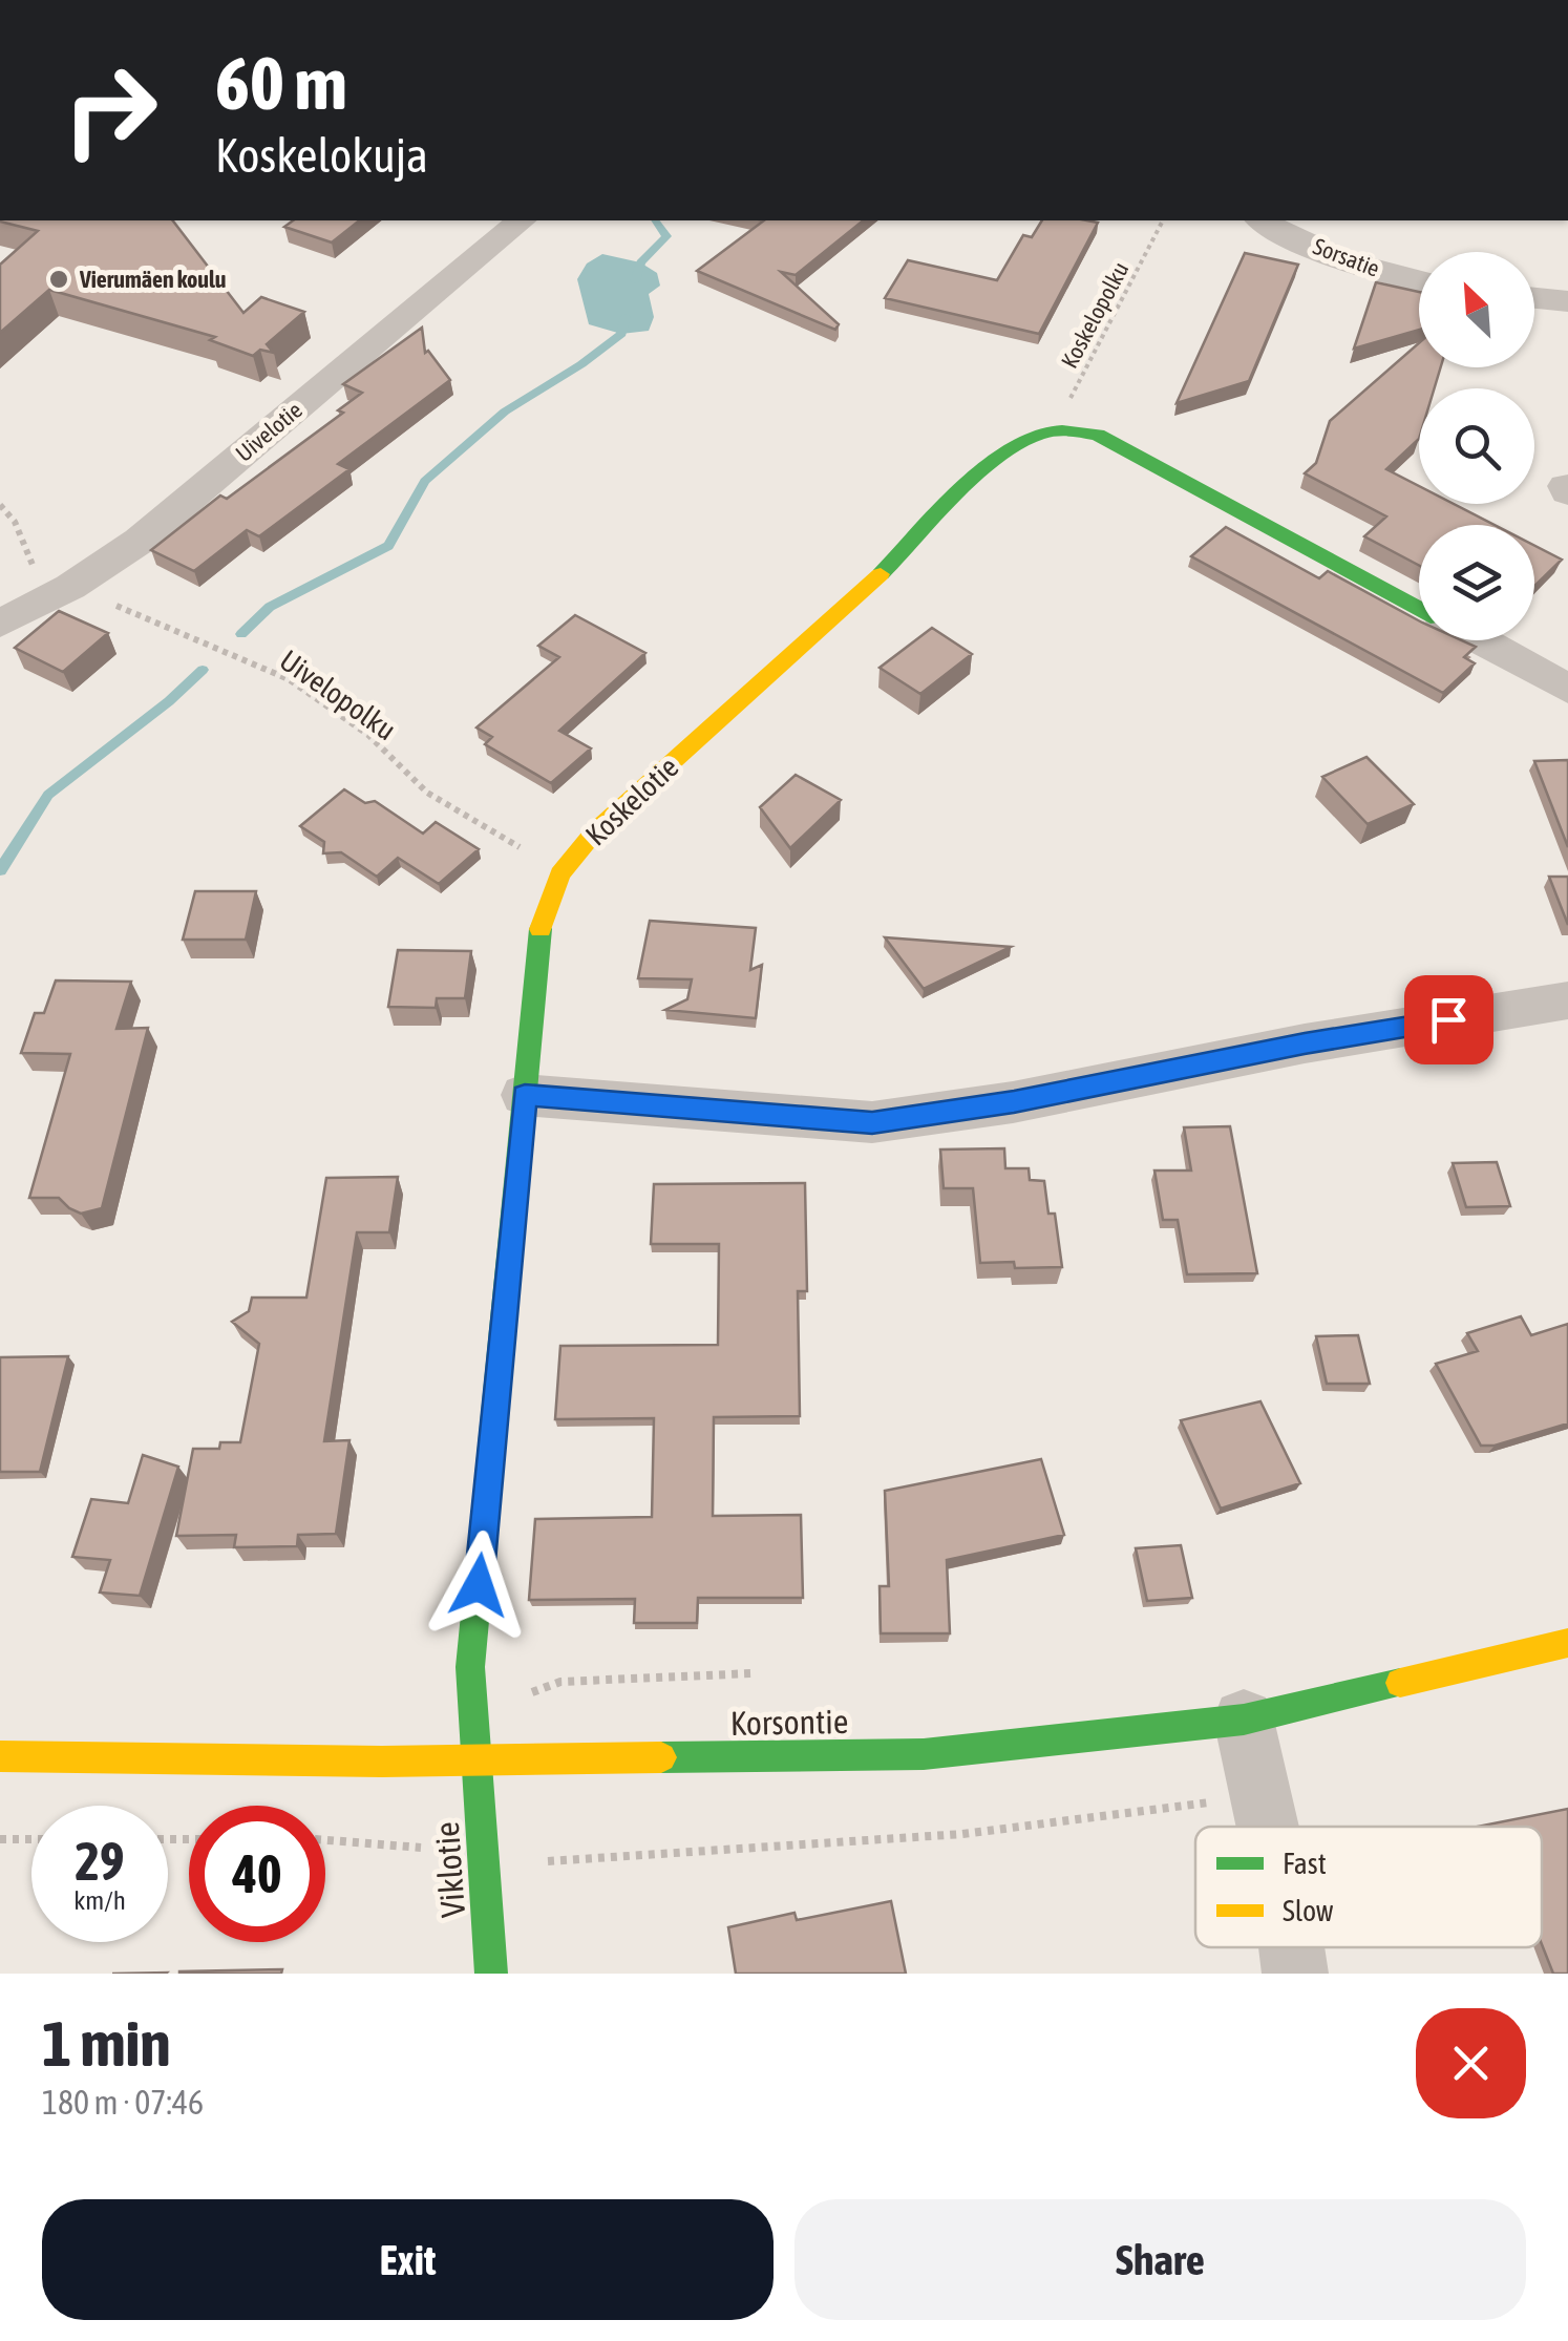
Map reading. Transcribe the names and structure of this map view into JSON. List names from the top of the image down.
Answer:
{
  "streets": {
    "street": [
      "Sorsatie",
      "Uivelotie",
      "Koskelotie",
      "Korsontie",
      "Viklotie"
    ],
    "path": ["Koskelopolku", "Uivelopolku"]
  },
  "crossings": [
    ["Koskelopolku", "Koskelotie"],
    ["Uivelotie", "Uivelopolku"],
    ["Uivelopolku", "Koskelotie"],
    ["Koskelotie", "Korsontie"],
    ["Koskelotie", "Viklotie"],
    ["Korsontie", "Viklotie"]
  ],
  "places": ["Vierumäen koulu"],
  "legend": ["Fast", "Slow"],
  "north": "top left",
  "page": {
    "turn": ["60 m", "Koskelokuja"],
    "speed": "29 km/h",
    "limit": "40",
    "heading": ["1 min", "180 m · 07:46"],
    "buttons": ["Exit", "Share"]
  }
}
